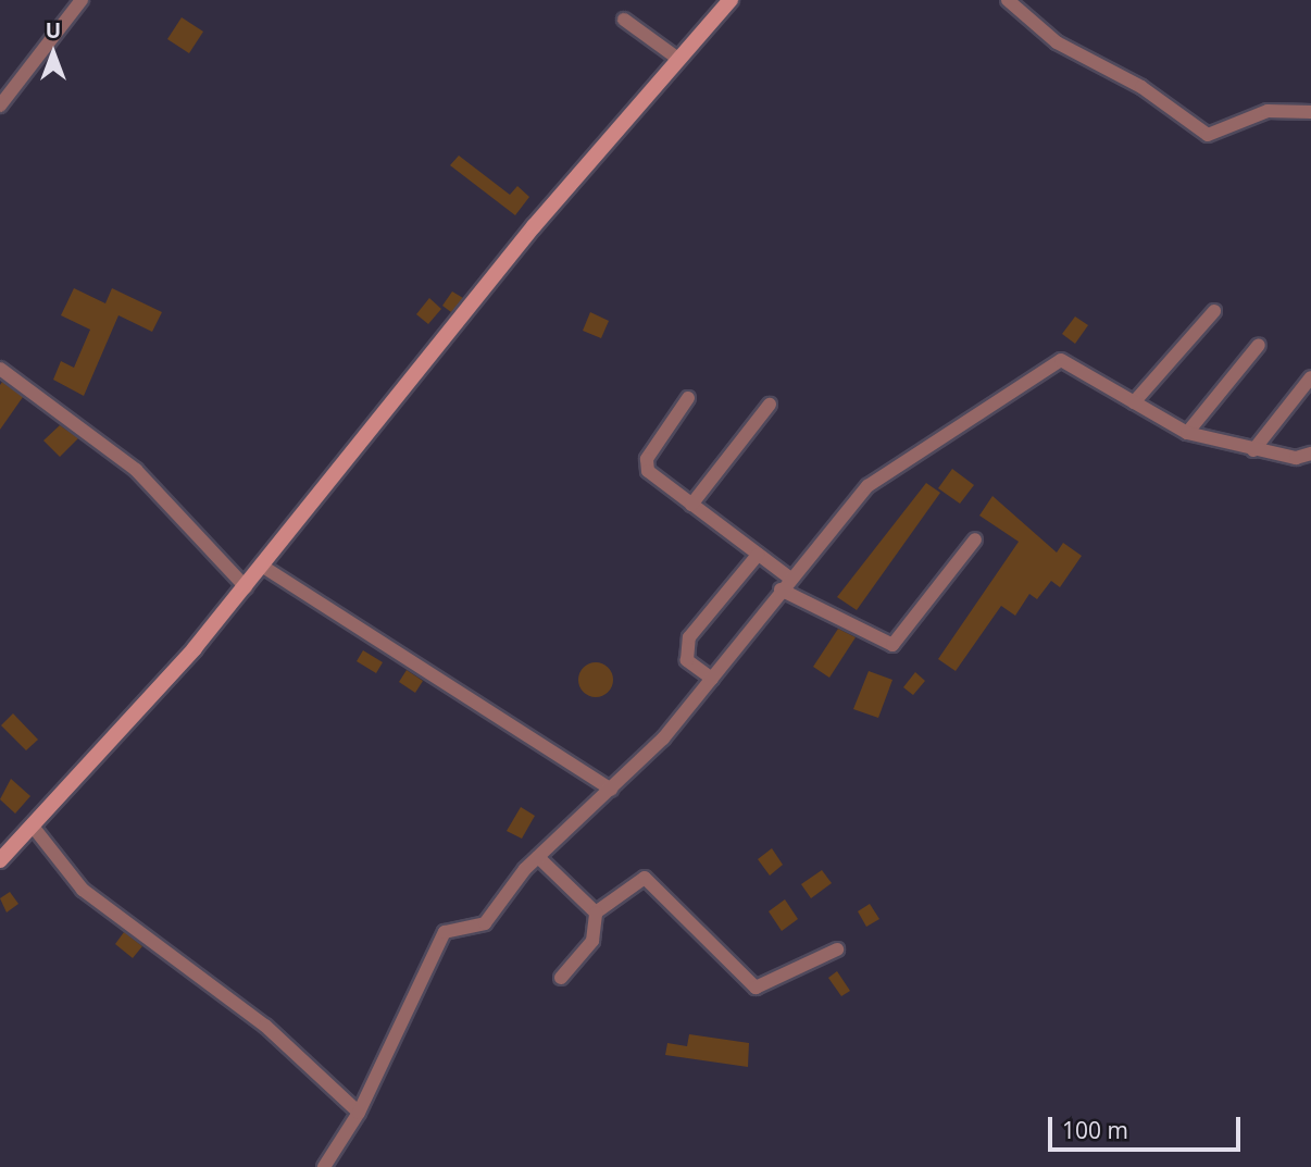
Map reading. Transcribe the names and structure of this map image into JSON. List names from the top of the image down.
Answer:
{
  "scale_bar": "100 m",
  "north": "top"
}
